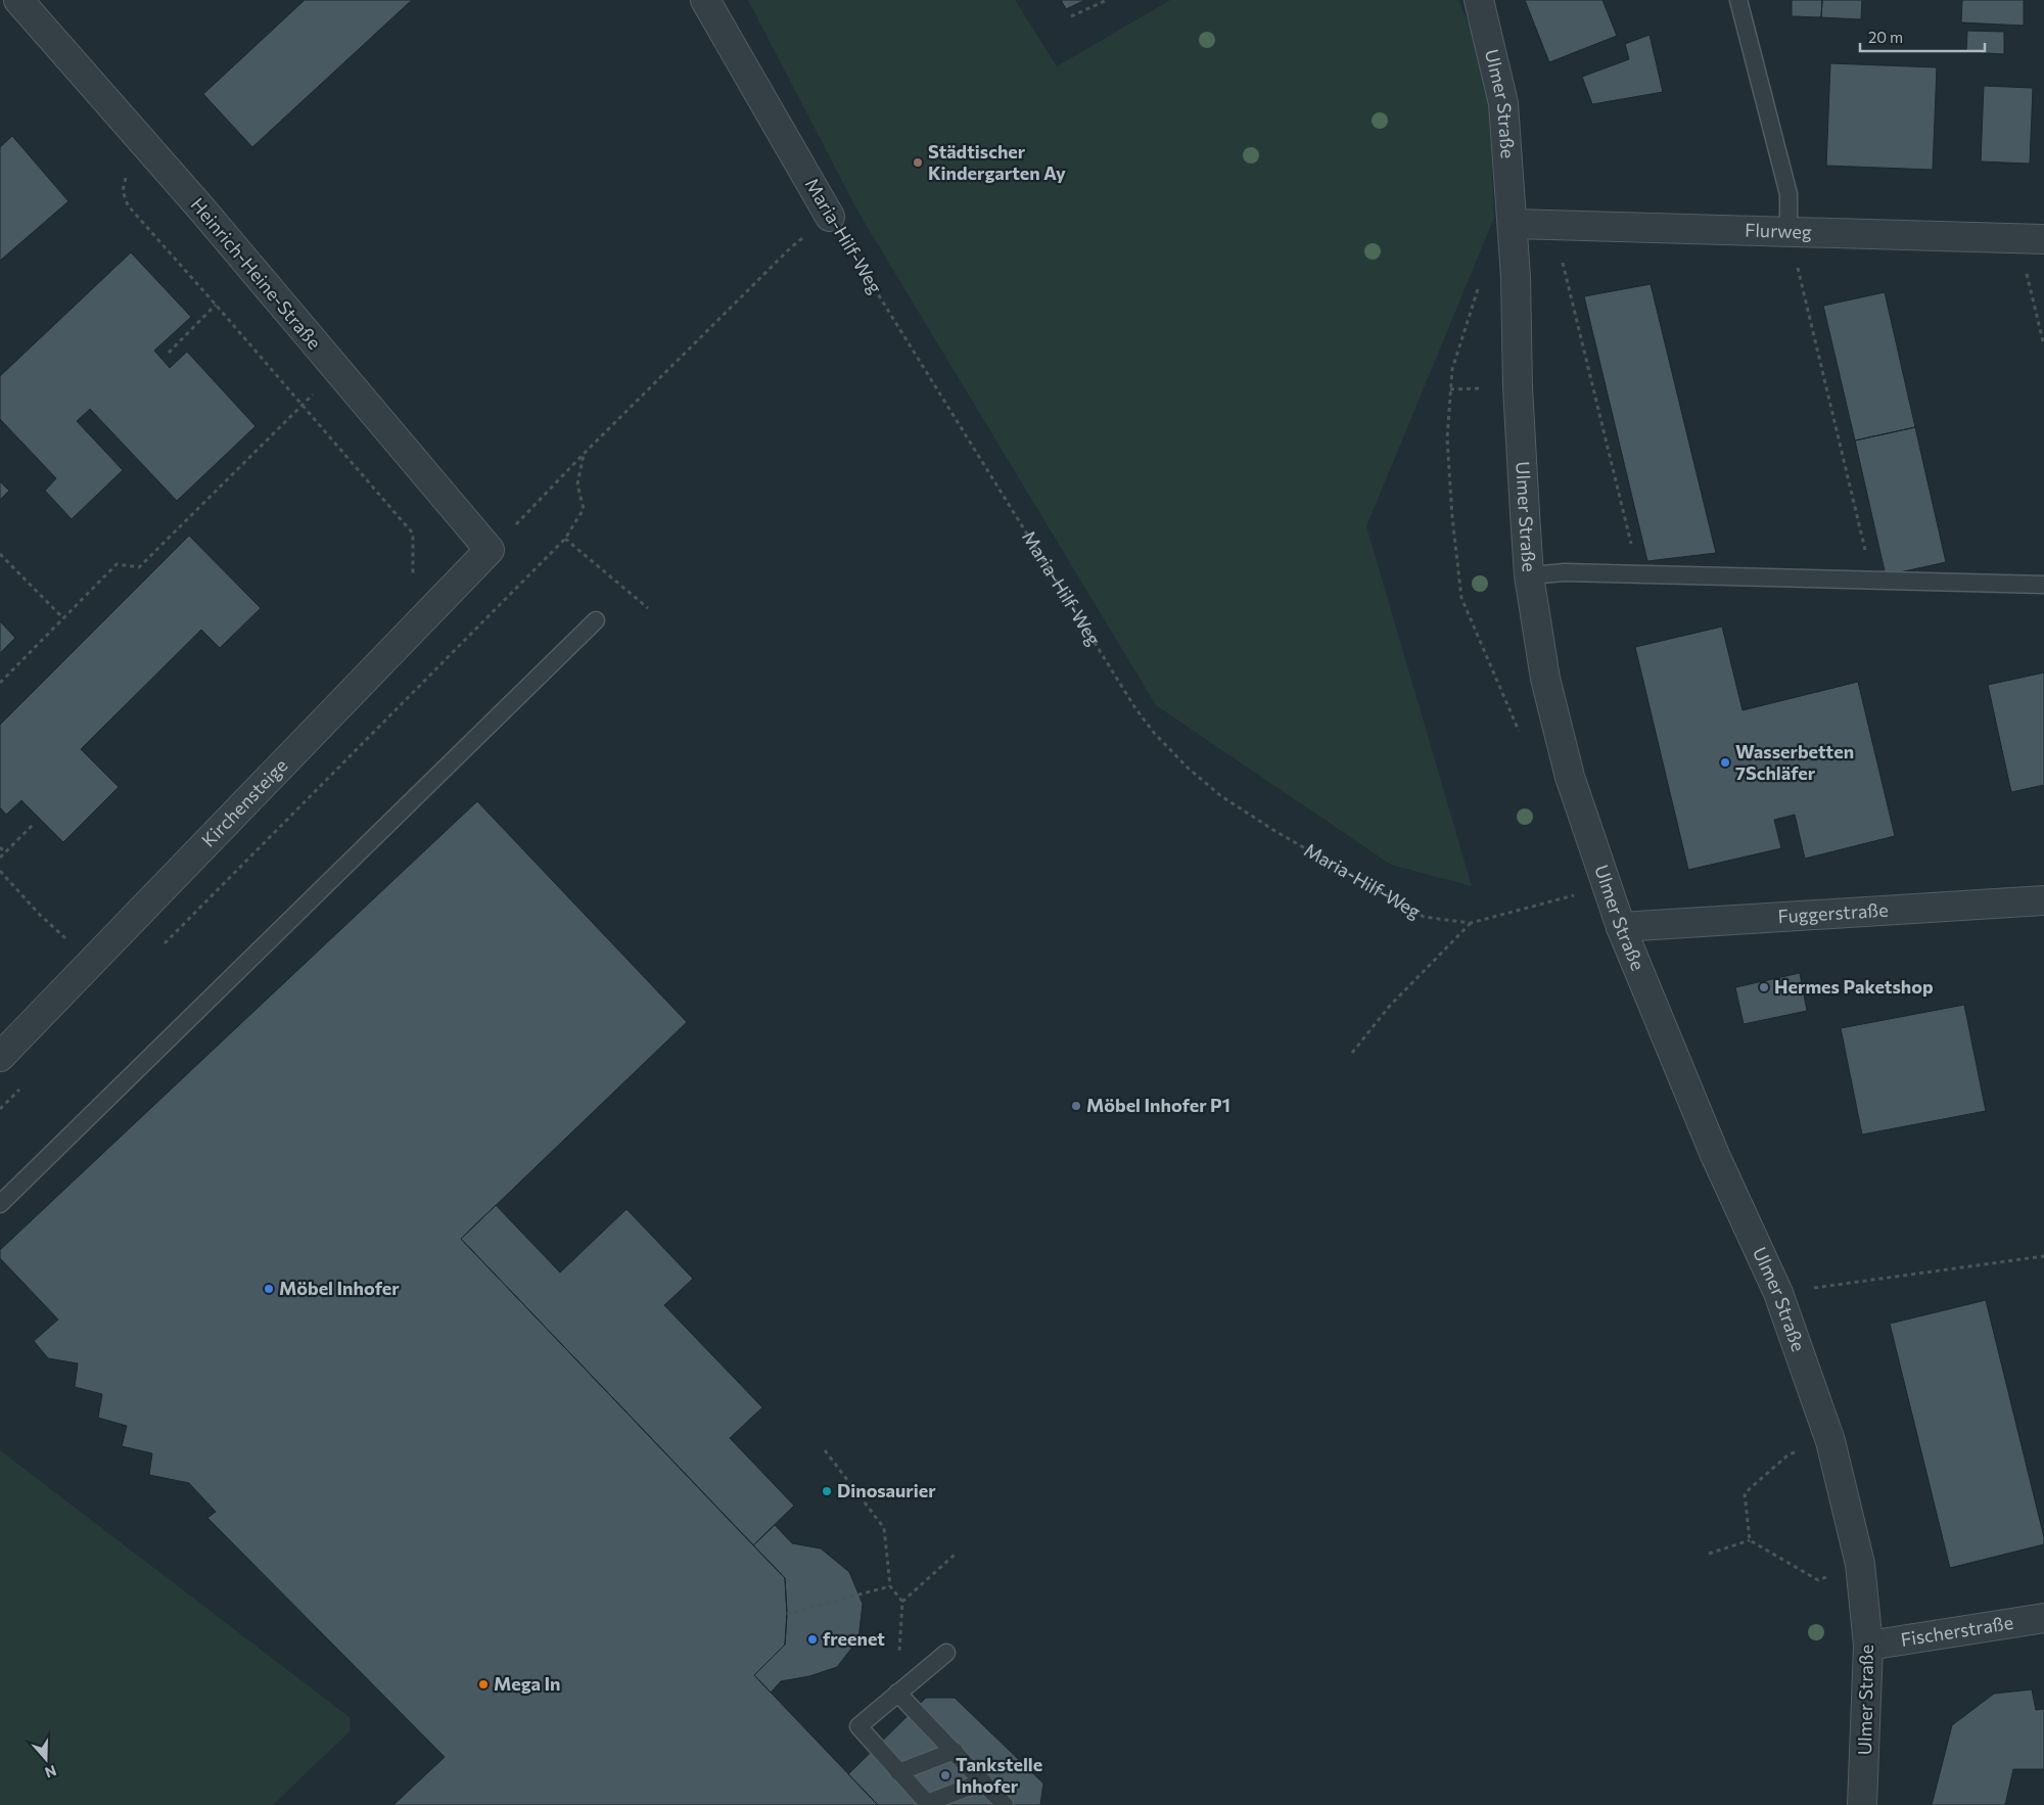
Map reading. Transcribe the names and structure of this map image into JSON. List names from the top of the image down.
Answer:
{
  "streets": {
    "street": [
      "Ulmer Straße",
      "Flurweg",
      "Maria-Hilf-Weg",
      "Heinrich-Heine-Straße",
      "Kirchensteige",
      "Fuggerstraße",
      "Fischerstraße"
    ]
  },
  "crossings": [
    ["Ulmer Straße", "Flurweg"],
    ["Ulmer Straße", "Maria-Hilf-Weg"],
    ["Ulmer Straße", "Fuggerstraße"],
    ["Ulmer Straße", "Fischerstraße"],
    ["Heinrich-Heine-Straße", "Kirchensteige"]
  ],
  "places": [
    "Städtischer Kindergarten Ay",
    "Wasserbetten 7Schläfer",
    "Hermes Paketshop",
    "Möbel Inhofer P1",
    "Möbel Inhofer",
    "Dinosaurier",
    "freenet",
    "Mega In",
    "Tankstelle Inhofer"
  ],
  "scale_bar": "20 m",
  "north": "bottom"
}
